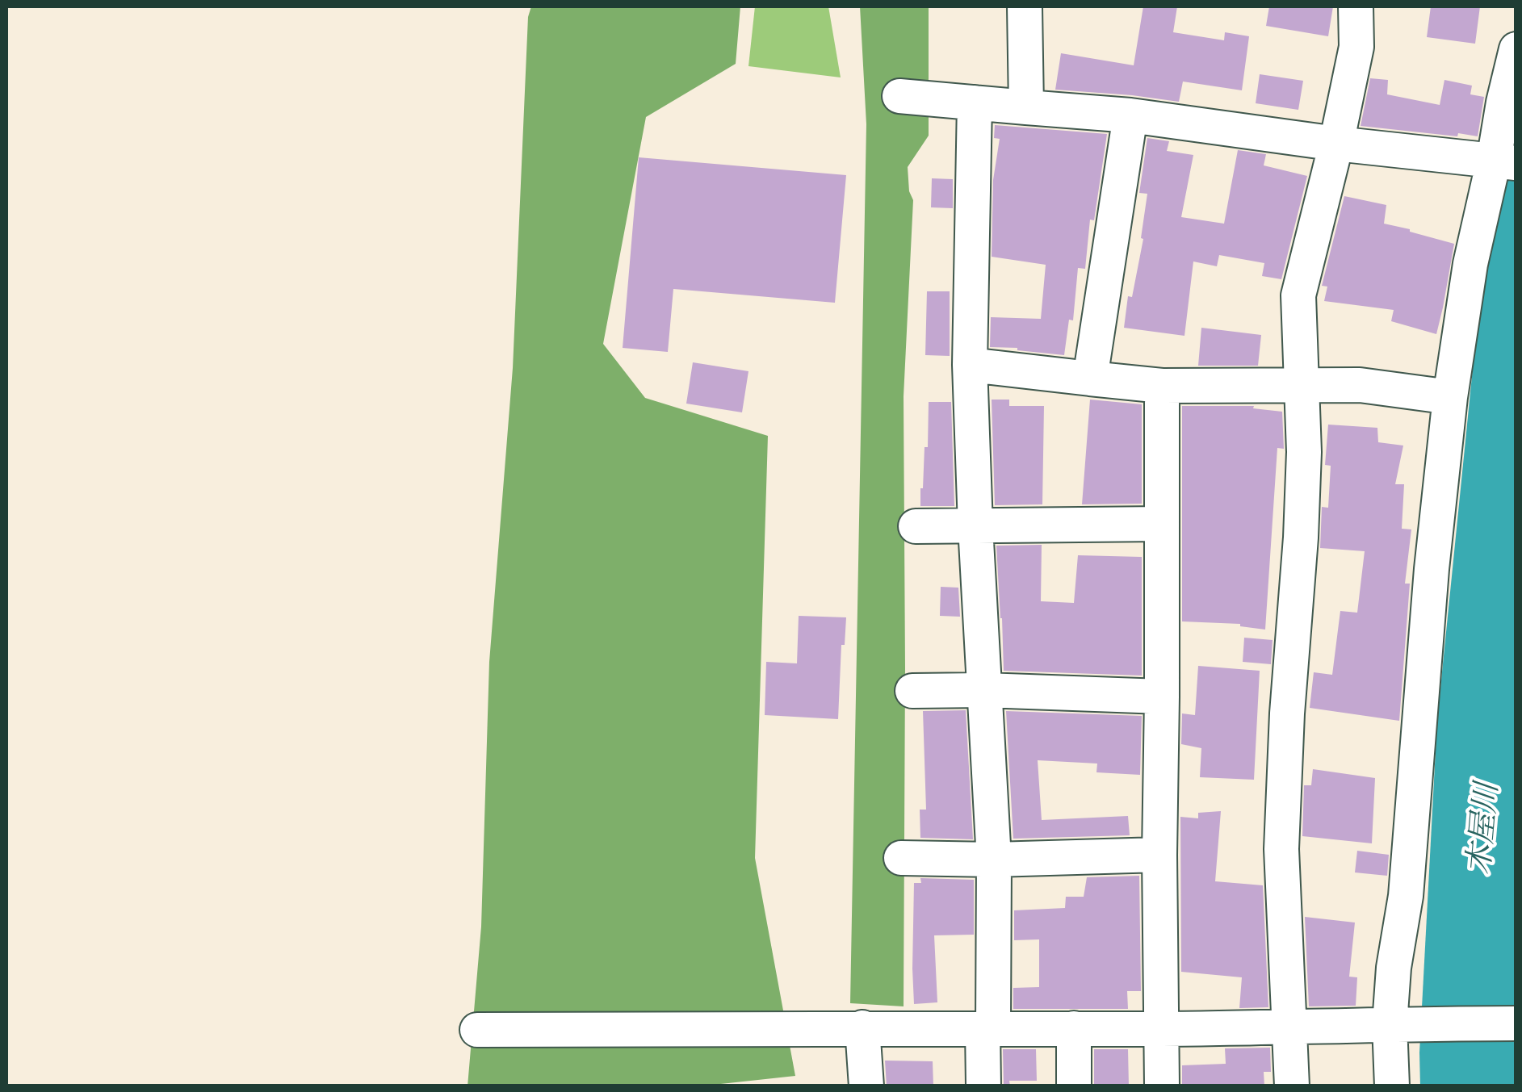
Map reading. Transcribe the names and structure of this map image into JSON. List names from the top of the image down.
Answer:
{
  "water": ["木屋川"]
}
